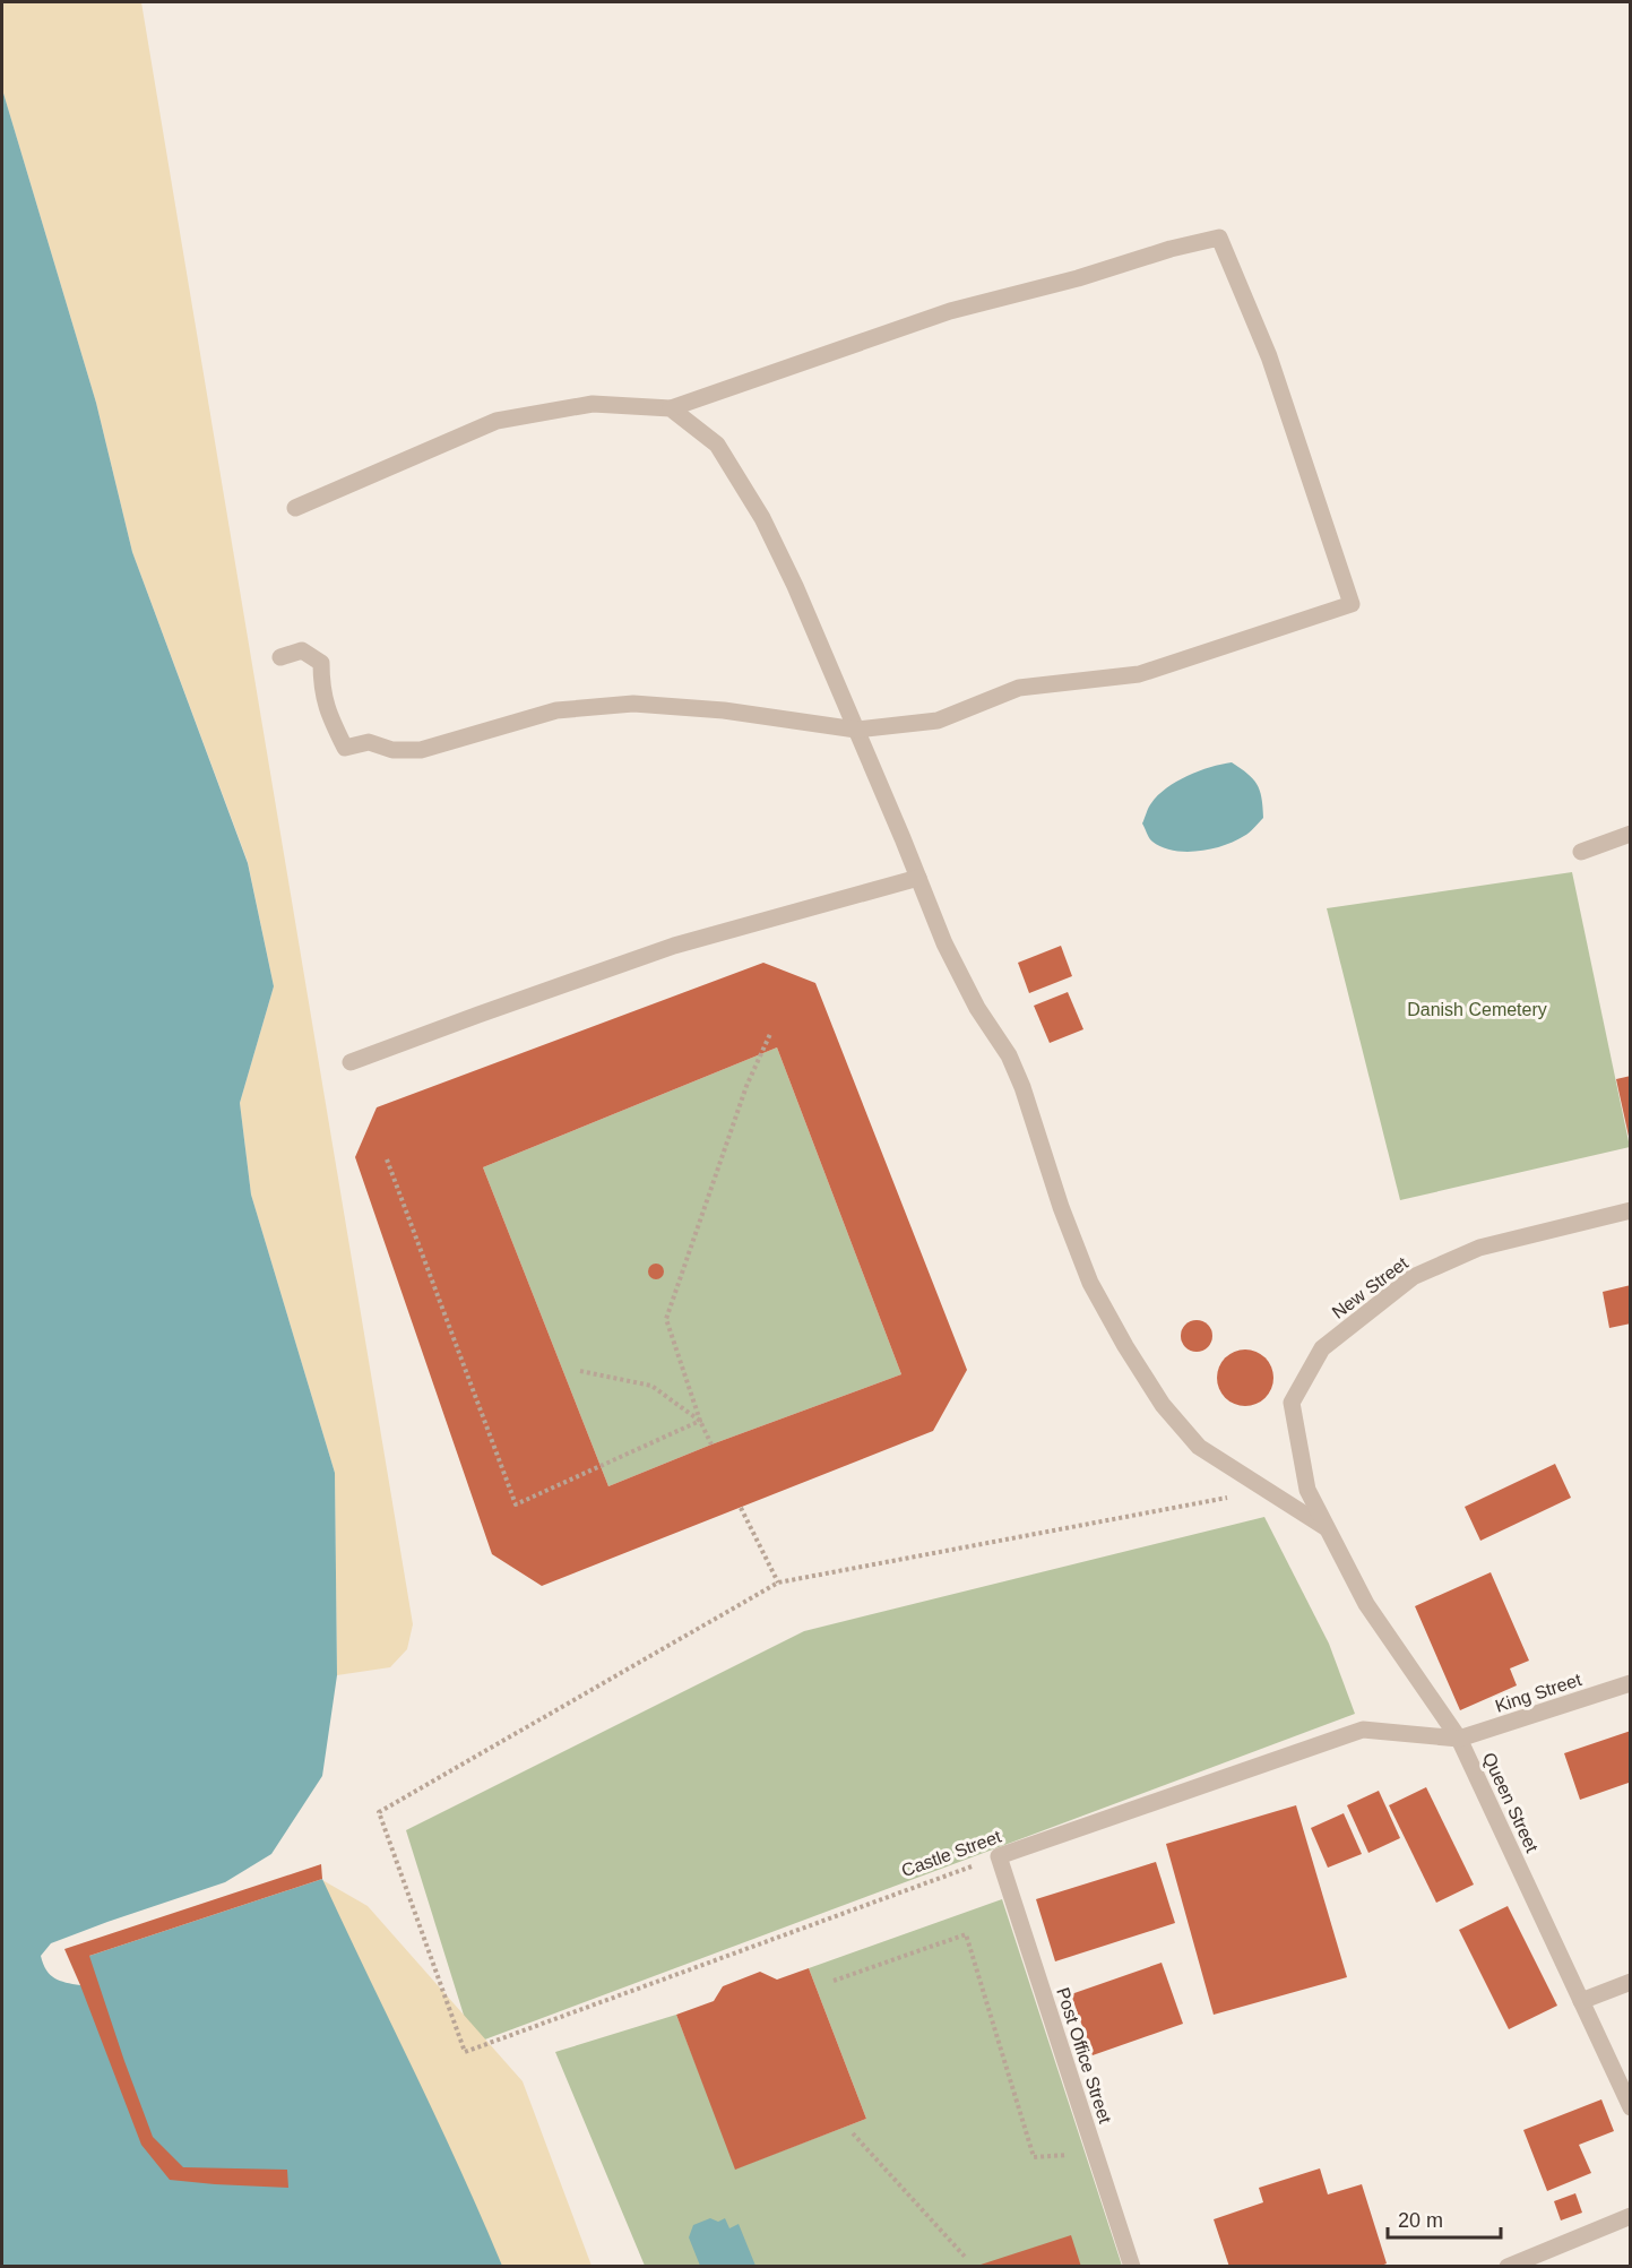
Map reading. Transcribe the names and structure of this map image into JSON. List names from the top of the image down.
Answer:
{
  "streets": {
    "street": [
      "New Street",
      "King Street",
      "Queen Street",
      "Castle Street",
      "Post Office Street"
    ]
  },
  "crossings": [
    ["New Street", "Queen Street"],
    ["King Street", "Queen Street"],
    ["King Street", "Castle Street"],
    ["Queen Street", "Castle Street"],
    ["Castle Street", "Post Office Street"]
  ],
  "parks": ["Danish Cemetery"],
  "scale_bar": "20 m"
}
